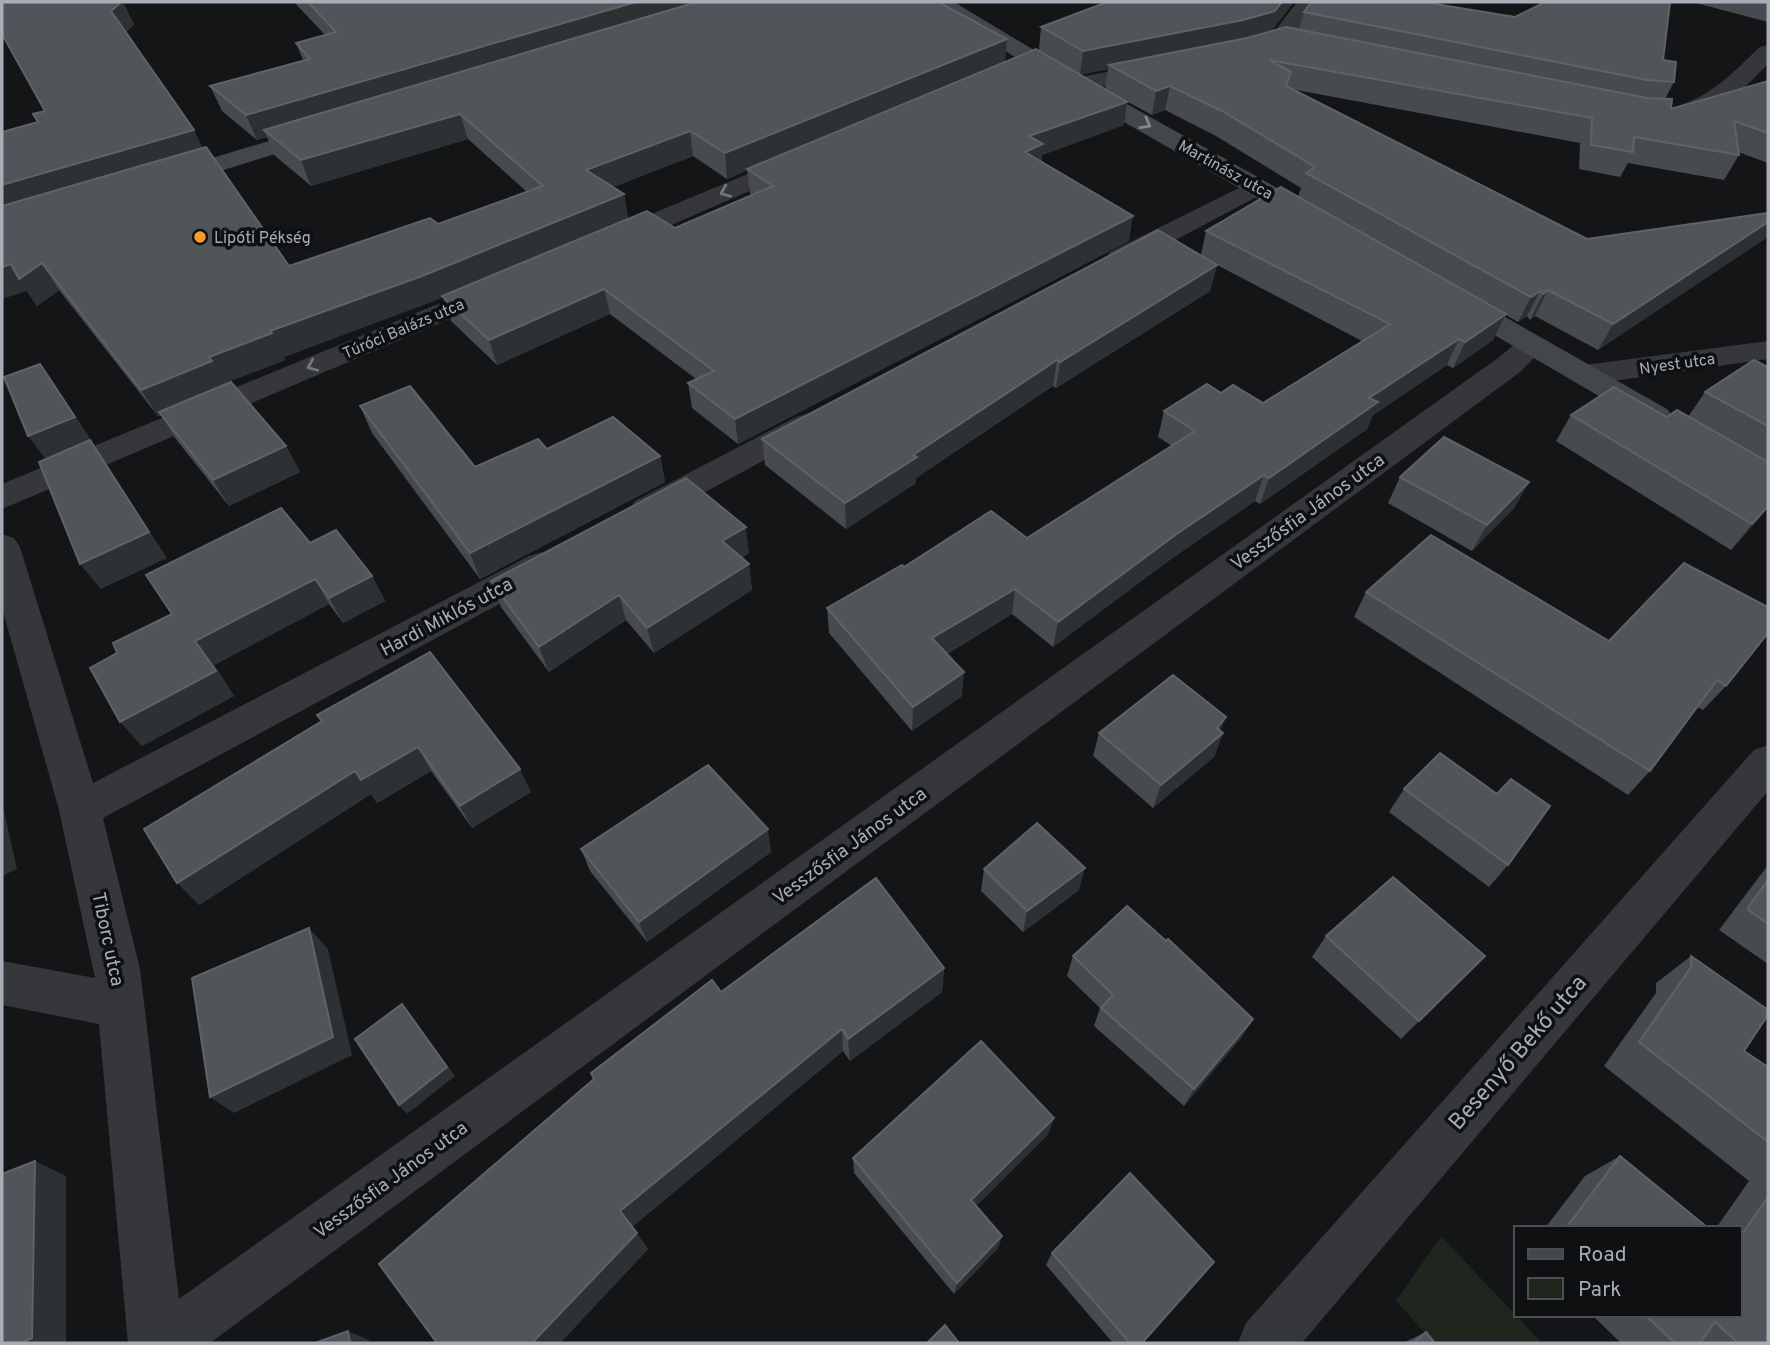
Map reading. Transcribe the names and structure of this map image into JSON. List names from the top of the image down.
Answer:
{
  "streets": {
    "street": [
      "Martinász utca",
      "Túróci Balázs utca",
      "Nyest utca",
      "Vesszősfia János utca",
      "Hardi Miklós utca",
      "Tiborc utca",
      "Besenyő Bekő utca"
    ]
  },
  "crossings": [
    ["Hardi Miklós utca", "Tiborc utca"]
  ],
  "one_way": ["Martinász utca"],
  "places": ["Lipóti Pékség"],
  "legend": ["Road", "Park"]
}
